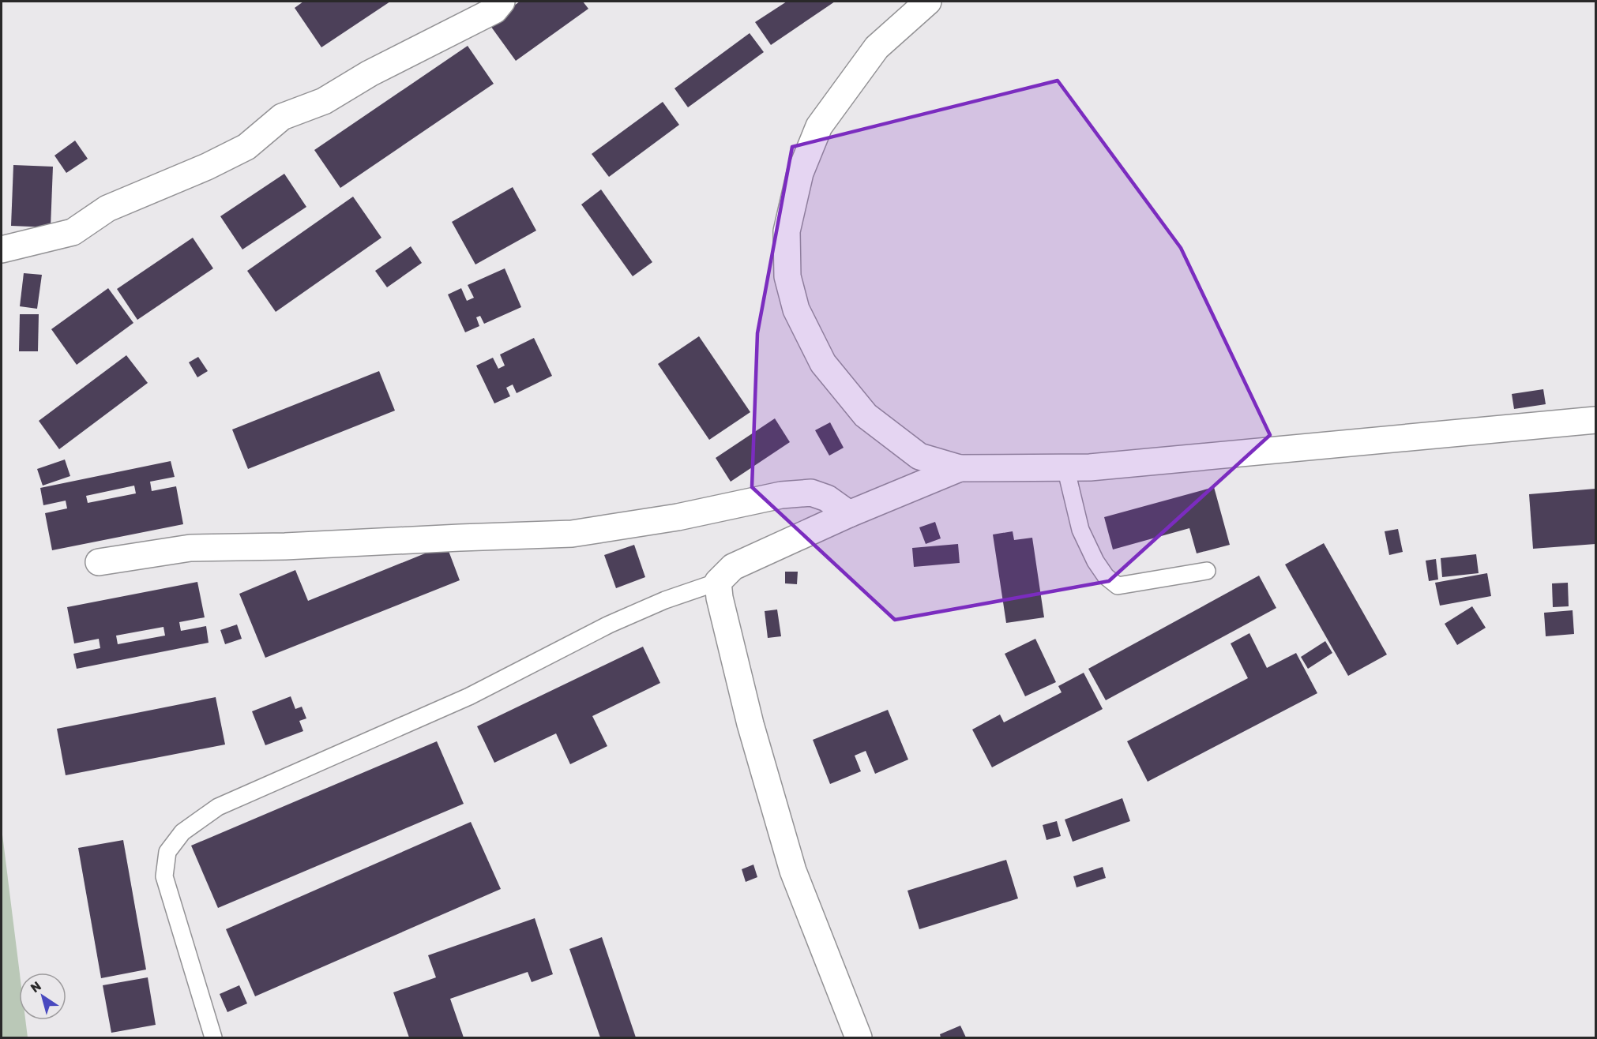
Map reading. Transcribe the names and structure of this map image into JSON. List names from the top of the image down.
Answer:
{
  "north": "top left"
}
